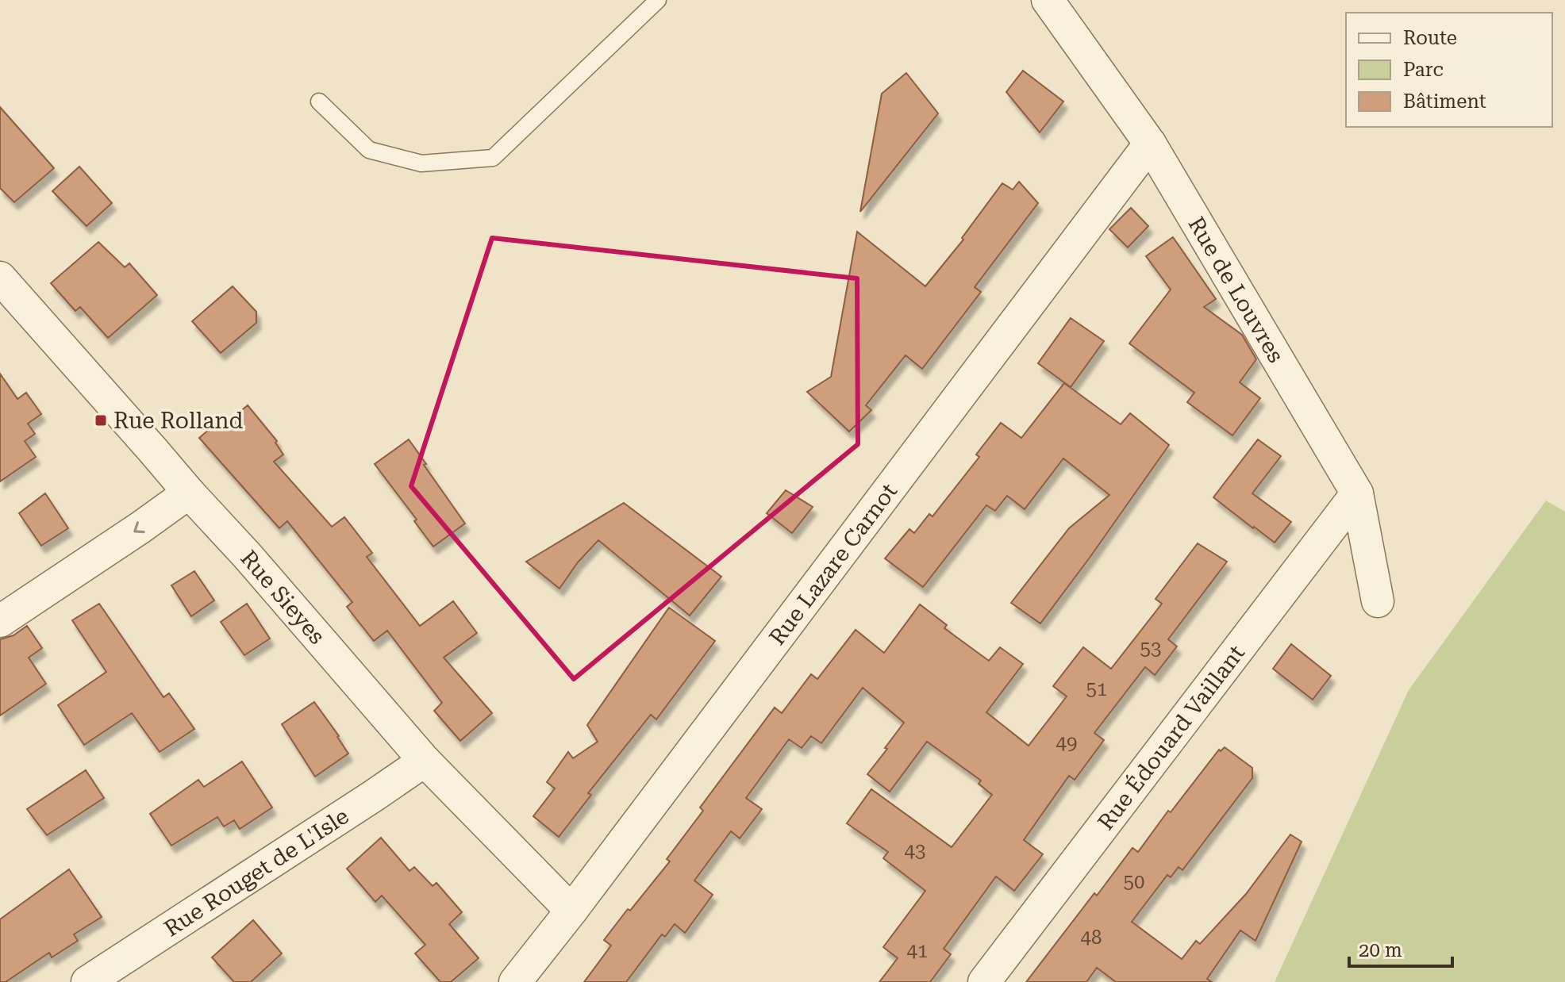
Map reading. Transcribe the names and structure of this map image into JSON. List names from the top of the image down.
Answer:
{
  "streets": {
    "street": [
      "Rue de Louvres",
      "Rue Lazare Carnot",
      "Rue Sieyes",
      "Rue Édouard Vaillant",
      "Rue Rouget de L'Isle"
    ]
  },
  "crossings": [
    ["Rue de Louvres", "Rue Lazare Carnot"],
    ["Rue de Louvres", "Rue Édouard Vaillant"],
    ["Rue Lazare Carnot", "Rue Sieyes"],
    ["Rue Sieyes", "Rue Rouget de L'Isle"]
  ],
  "places": {
    "transit": ["Rue Rolland"]
  },
  "house_numbers": [
    "53",
    "51",
    "49",
    "43",
    "50",
    "48",
    "41"
  ],
  "legend": ["Route", "Parc", "Bâtiment"],
  "scale_bar": "20 m"
}
